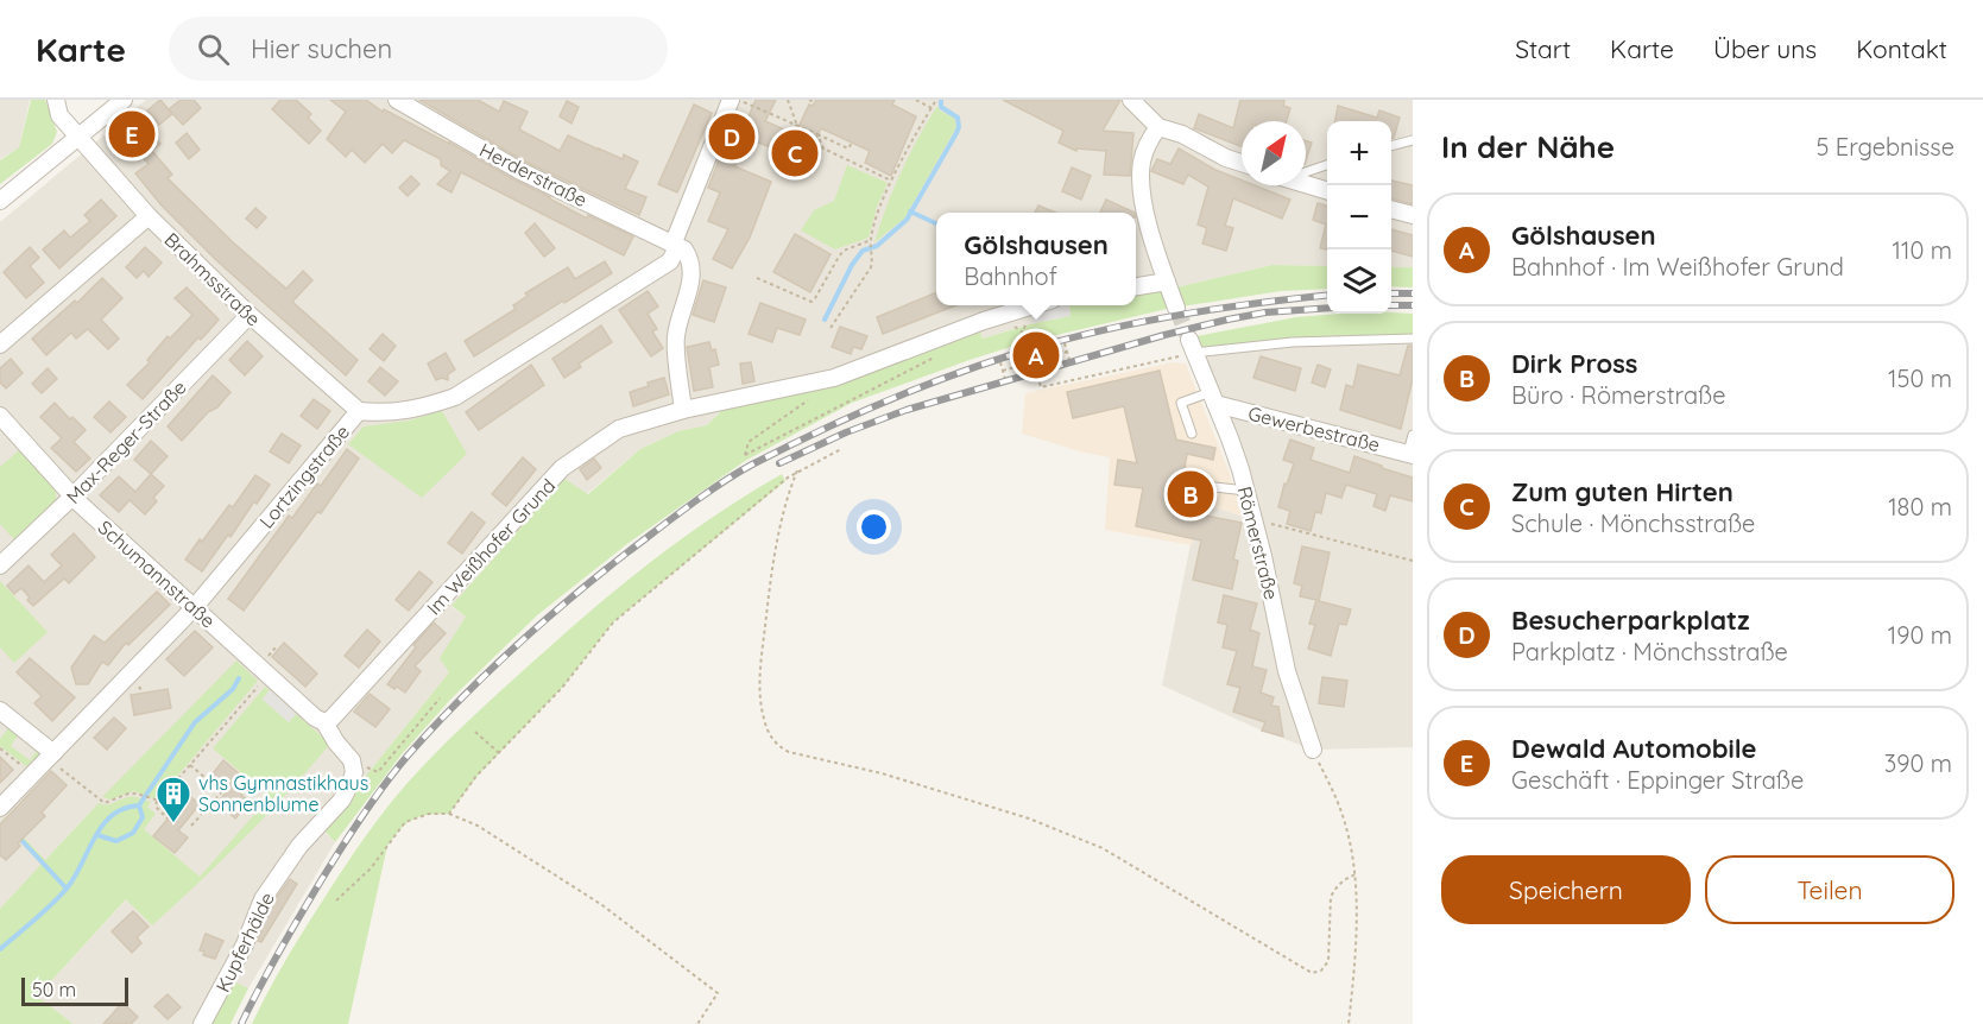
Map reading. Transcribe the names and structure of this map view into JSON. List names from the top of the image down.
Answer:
{
  "streets": {
    "street": [
      "Herderstraße",
      "Brahmsstraße",
      "Gewerbestraße",
      "Max-Reger-Straße",
      "Lortzingstraße",
      "Römerstraße",
      "Im Weißhofer Grund",
      "Schumannstraße",
      "Kupferhälde"
    ]
  },
  "crossings": [
    ["Herderstraße", "Lortzingstraße"],
    ["Brahmsstraße", "Max-Reger-Straße"],
    ["Brahmsstraße", "Lortzingstraße"],
    ["Gewerbestraße", "Römerstraße"],
    ["Max-Reger-Straße", "Schumannstraße"],
    ["Lortzingstraße", "Schumannstraße"],
    ["Im Weißhofer Grund", "Schumannstraße"]
  ],
  "places": {
    "building": ["vhs Gymnastikhaus Sonnenblume"]
  },
  "scale_bar": "50 m",
  "north": "top right",
  "page": {
    "header": "Karte",
    "search": "Hier suchen",
    "nav": [
      "Start",
      "Karte",
      "Über uns",
      "Kontakt"
    ],
    "heading": ["In der Nähe", "5 Ergebnisse"],
    "pins": [
      "E",
      "D",
      "C",
      "A",
      "B"
    ],
    "map_buttons": ["+", "−"],
    "list": [
      {
        "mark": "A",
        "name": "Gölshausen",
        "note": "Bahnhof · Im Weißhofer Grund",
        "value": "110 m"
      },
      {
        "mark": "B",
        "name": "Dirk Pross",
        "note": "Büro · Römerstraße",
        "value": "150 m"
      },
      {
        "mark": "C",
        "name": "Zum guten Hirten",
        "note": "Schule · Mönchsstraße",
        "value": "180 m"
      },
      {
        "mark": "D",
        "name": "Besucherparkplatz",
        "note": "Parkplatz · Mönchsstraße",
        "value": "190 m"
      },
      {
        "mark": "E",
        "name": "Dewald Automobile",
        "note": "Geschäft · Eppinger Straße",
        "value": "390 m"
      }
    ],
    "popup": ["Gölshausen", "Bahnhof"],
    "buttons": ["Speichern", "Teilen"],
    "scale": "50 m"
  }
}
